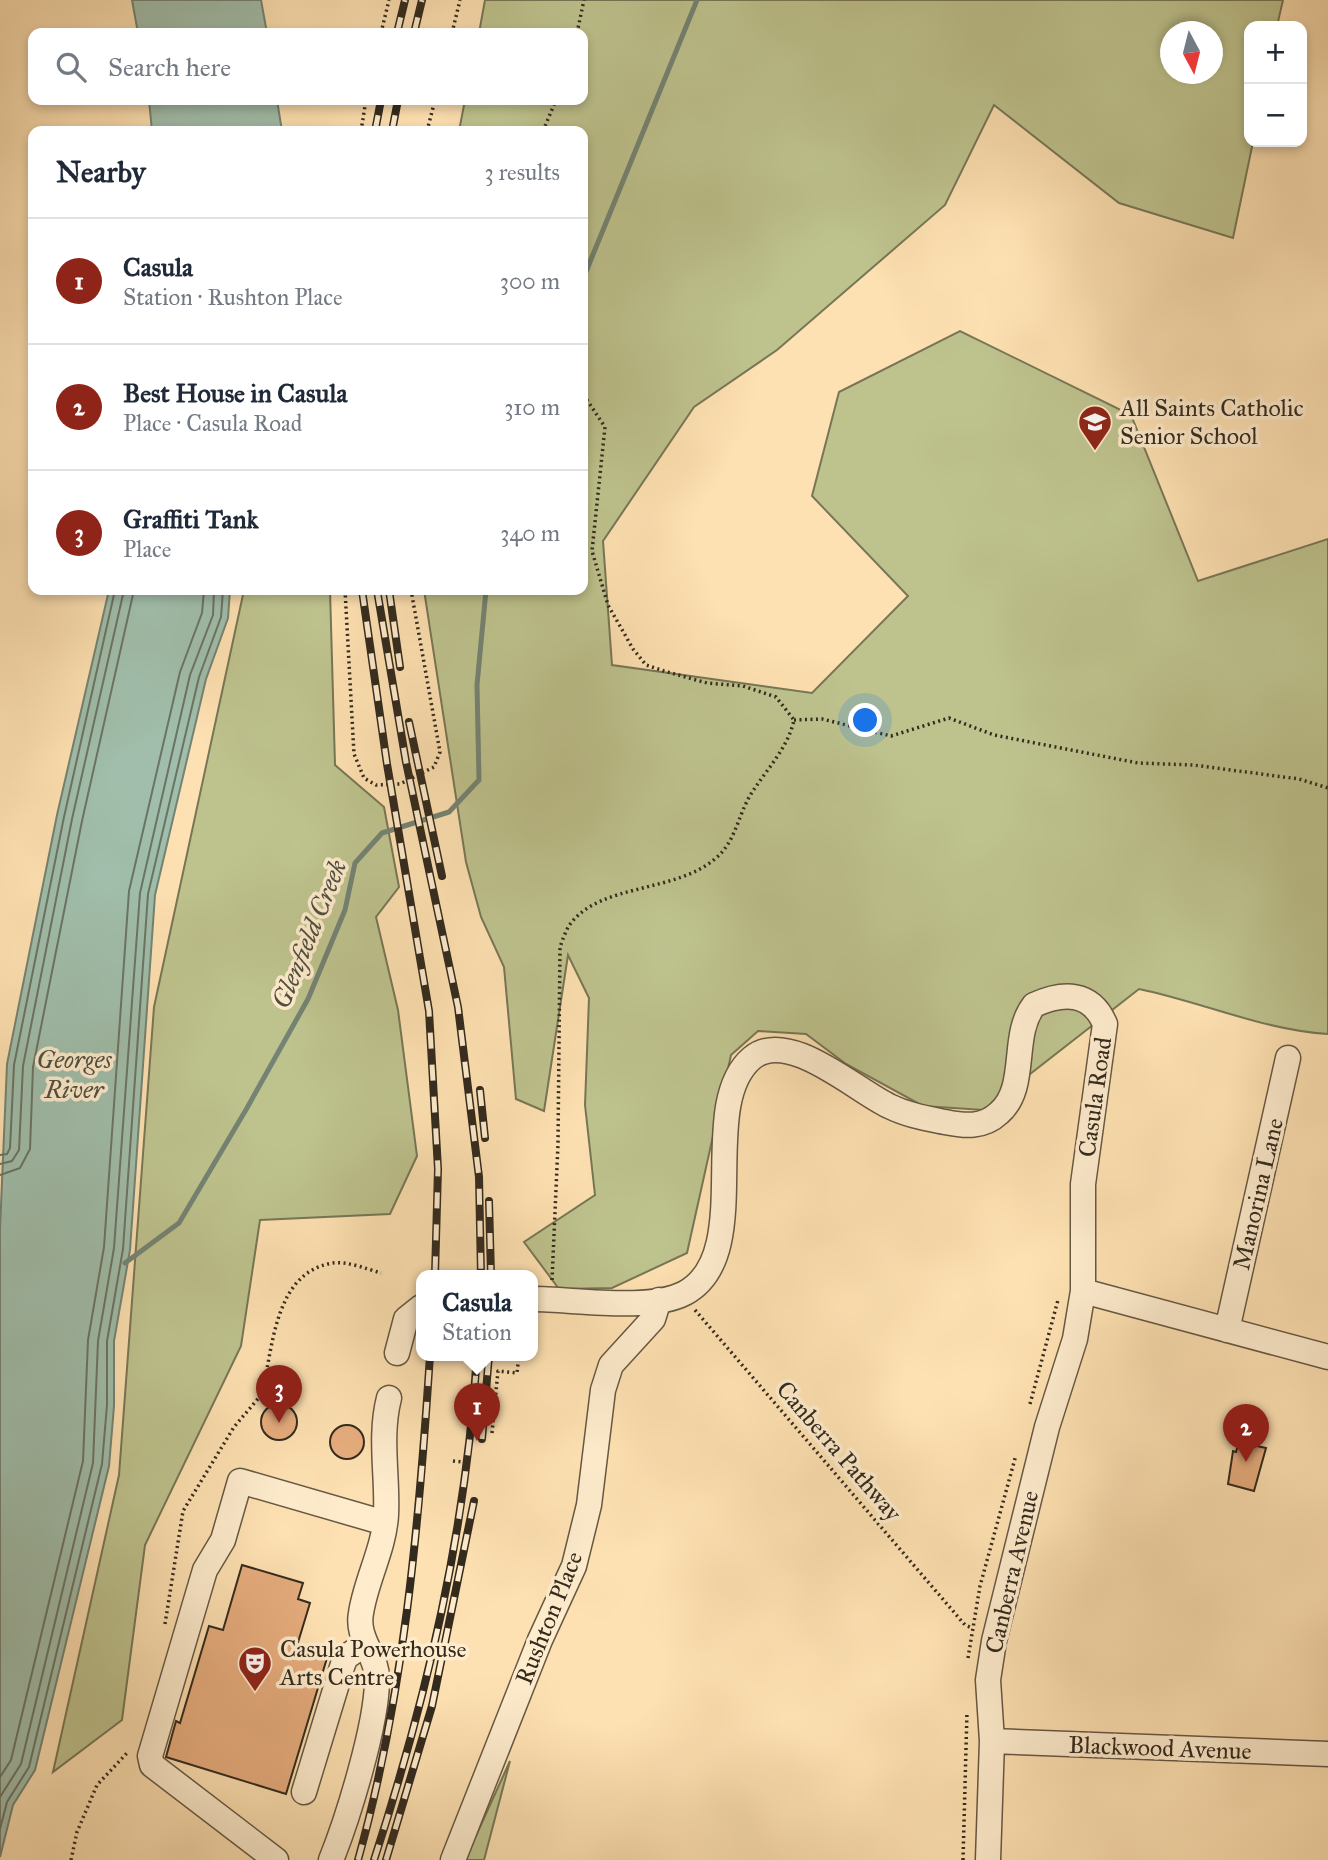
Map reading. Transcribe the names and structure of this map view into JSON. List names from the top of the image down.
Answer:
{
  "streets": {
    "street": [
      "Casula Road",
      "Manorina Lane",
      "Canberra Avenue",
      "Rushton Place",
      "Blackwood Avenue"
    ],
    "path": ["Canberra Pathway"]
  },
  "crossings": [
    ["Casula Road", "Canberra Pathway"],
    ["Casula Road", "Canberra Avenue"],
    ["Canberra Avenue", "Blackwood Avenue"]
  ],
  "water": ["Glenfield Creek", "Georges River"],
  "places": {
    "school or university": ["All Saints Catholic Senior School"],
    "theatre": ["Casula Powerhouse Arts Centre"]
  },
  "north": "bottom",
  "page": {
    "map_buttons": ["+", "−"],
    "search": "Search here",
    "heading": ["Nearby", "3 results"],
    "list": [
      {
        "mark": "1",
        "name": "Casula",
        "note": "Station · Rushton Place",
        "value": "300 m"
      },
      {
        "mark": "2",
        "name": "Best House in Casula",
        "note": "Place · Casula Road",
        "value": "310 m"
      },
      {
        "mark": "3",
        "name": "Graffiti Tank",
        "note": "Place",
        "value": "340 m"
      }
    ],
    "popup": ["Casula", "Station"],
    "pins": ["3", "1", "2"]
  }
}
